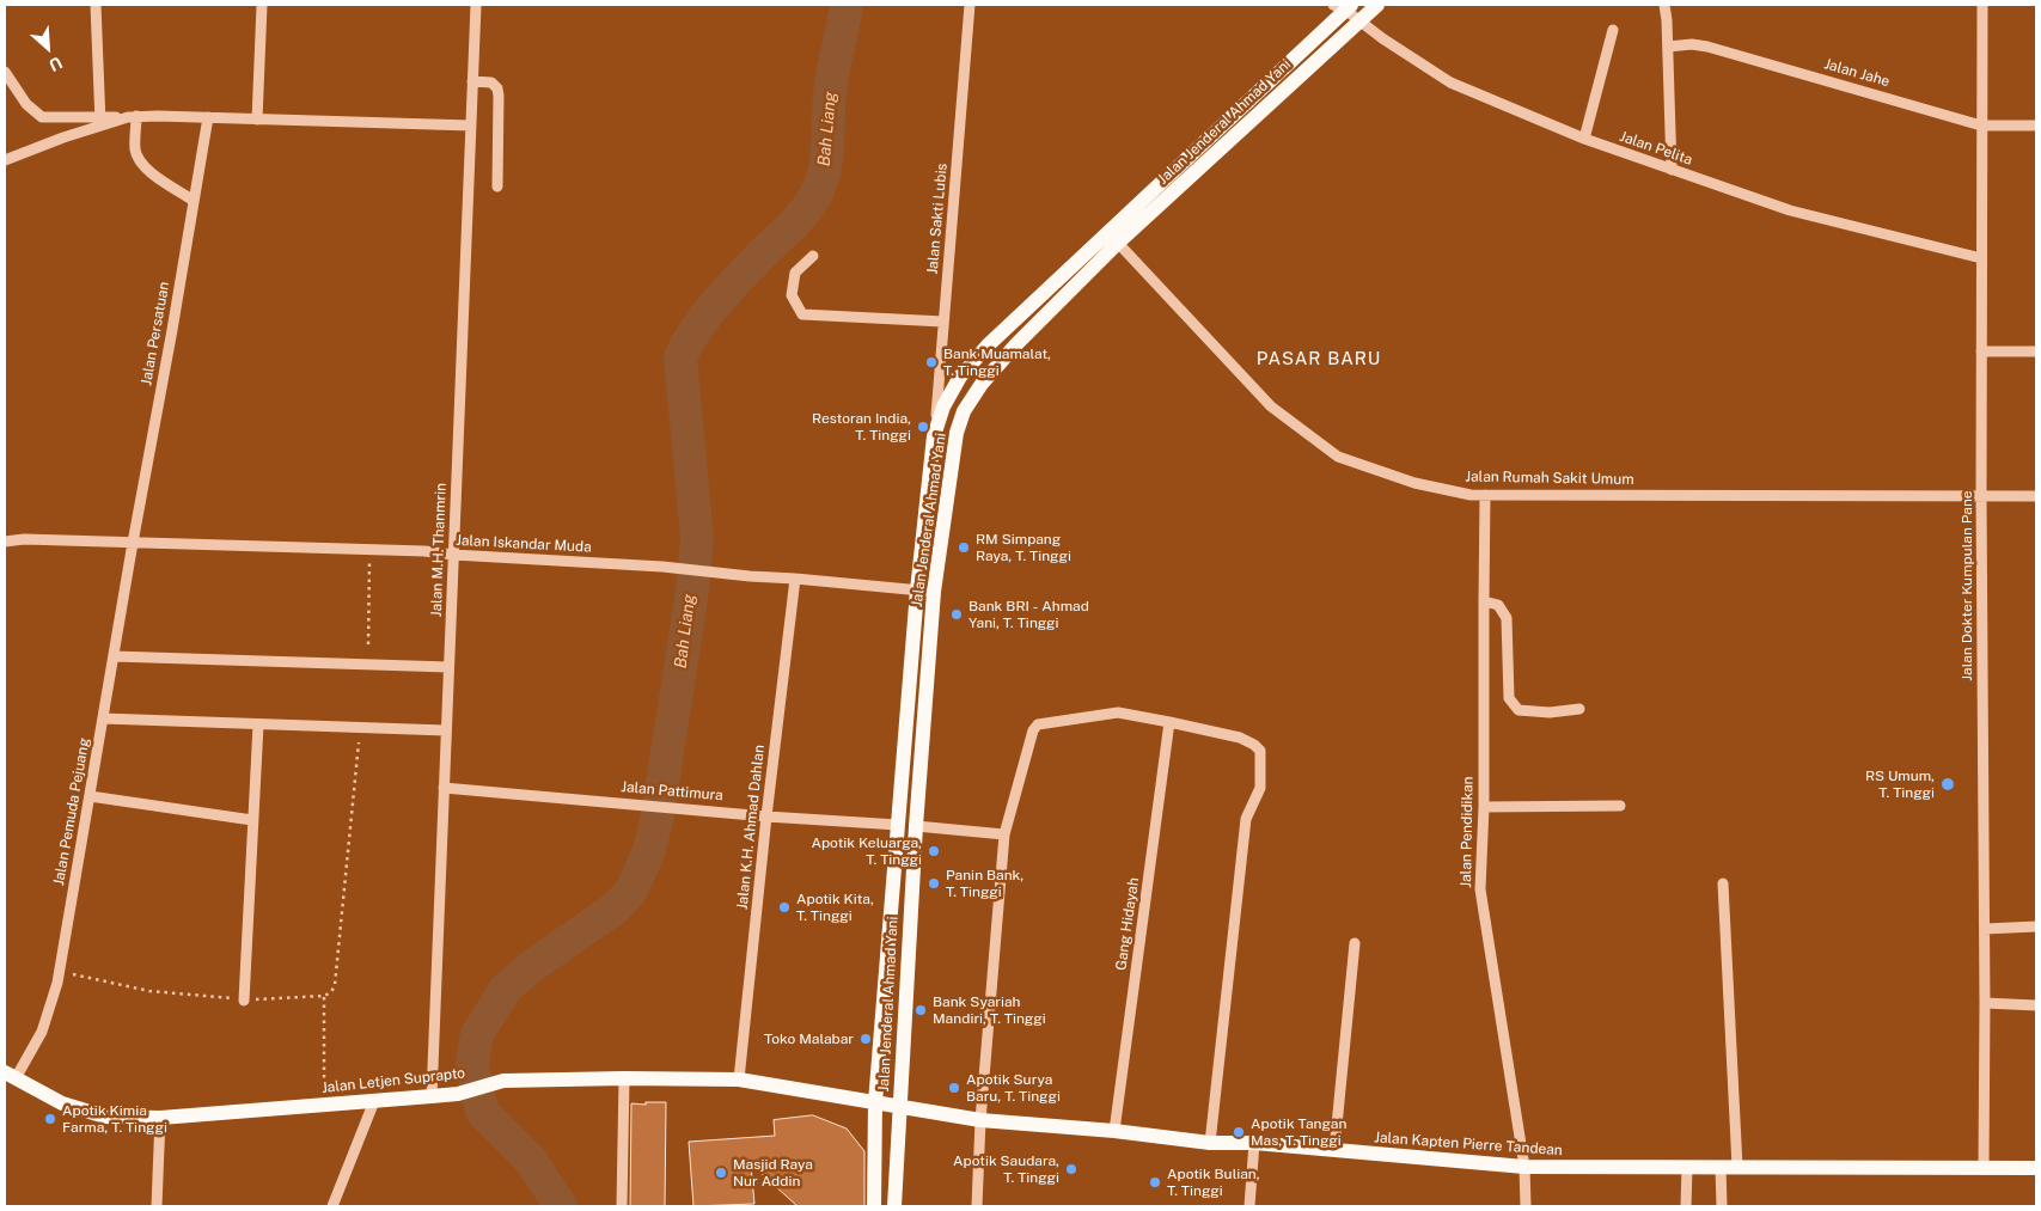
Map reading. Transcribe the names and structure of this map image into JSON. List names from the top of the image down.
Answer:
{
  "streets": {
    "main road": ["Jalan Jenderal Ahmad Yani", "Jalan Letjen Suprapto", "Jalan Kapten Pierre Tandean"],
    "street": [
      "Jalan Jahe",
      "Jalan Pelita",
      "Jalan Sakti Lubis",
      "Jalan Persatuan",
      "Jalan Rumah Sakit Umum",
      "Jalan Iskandar Muda",
      "Jalan M.H. Thanmrin",
      "Jalan Dokter Kumpulan Pane",
      "Jalan Pattimura",
      "Jalan Pemuda Pejuang",
      "Jalan K.H. Ahmad Dahlan",
      "Jalan Pendidikan",
      "Gang Hidayah"
    ]
  },
  "crossings": [
    ["Jalan Jahe", "Jalan Dokter Kumpulan Pane"],
    ["Jalan Jenderal Ahmad Yani", "Jalan Pelita"],
    ["Jalan Jenderal Ahmad Yani", "Jalan Sakti Lubis"],
    ["Jalan Jenderal Ahmad Yani", "Jalan Rumah Sakit Umum"],
    ["Jalan Jenderal Ahmad Yani", "Jalan Iskandar Muda"],
    ["Jalan Jenderal Ahmad Yani", "Jalan Pattimura"],
    ["Jalan Jenderal Ahmad Yani", "Jalan Letjen Suprapto"],
    ["Jalan Jenderal Ahmad Yani", "Jalan Kapten Pierre Tandean"],
    ["Jalan Pelita", "Jalan Dokter Kumpulan Pane"],
    ["Jalan Persatuan", "Jalan Iskandar Muda"],
    ["Jalan Persatuan", "Jalan Pemuda Pejuang"],
    ["Jalan Rumah Sakit Umum", "Jalan Dokter Kumpulan Pane"],
    ["Jalan Rumah Sakit Umum", "Jalan Pendidikan"],
    ["Jalan Iskandar Muda", "Jalan M.H. Thanmrin"],
    ["Jalan Iskandar Muda", "Jalan Pemuda Pejuang"],
    ["Jalan Iskandar Muda", "Jalan K.H. Ahmad Dahlan"],
    ["Jalan M.H. Thanmrin", "Jalan Pattimura"],
    ["Jalan M.H. Thanmrin", "Jalan Letjen Suprapto"],
    ["Jalan Dokter Kumpulan Pane", "Jalan Kapten Pierre Tandean"],
    ["Jalan Pattimura", "Jalan K.H. Ahmad Dahlan"],
    ["Jalan Pemuda Pejuang", "Jalan Letjen Suprapto"],
    ["Jalan K.H. Ahmad Dahlan", "Jalan Letjen Suprapto"],
    ["Jalan Pendidikan", "Jalan Kapten Pierre Tandean"],
    ["Gang Hidayah", "Jalan Kapten Pierre Tandean"],
    ["Jalan Letjen Suprapto", "Jalan Kapten Pierre Tandean"]
  ],
  "districts": ["PASAR BARU"],
  "water": ["Bah Liang"],
  "places": [
    "Bank Muamalat, T. Tinggi",
    "Restoran India, T. Tinggi",
    "RM Simpang Raya, T. Tinggi",
    "Bank BRI - Ahmad Yani, T. Tinggi",
    "RS Umum, T. Tinggi",
    "Apotik Keluarga, T. Tinggi",
    "Panin Bank, T. Tinggi",
    "Apotik Kita, T. Tinggi",
    "Bank Syariah Mandiri, T. Tinggi",
    "Toko Malabar",
    "Apotik Surya Baru, T. Tinggi",
    "Apotik Kimia Farma, T. Tinggi",
    "Apotik Tangan Mas, T. Tinggi",
    "Apotik Saudara, T. Tinggi",
    "Masjid Raya Nur Addin",
    "Apotik Bulian, T. Tinggi"
  ],
  "north": "bottom right"
}
